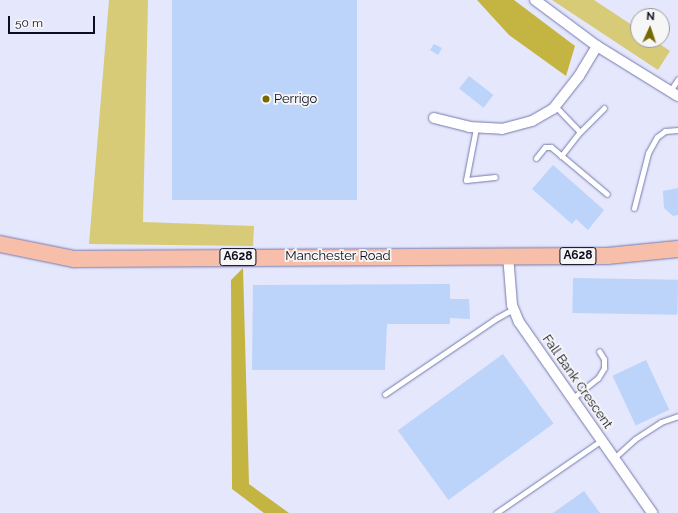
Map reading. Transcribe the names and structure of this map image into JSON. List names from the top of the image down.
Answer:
{
  "streets": {
    "highway": ["Manchester Road", "A628"],
    "street": ["Fall Bank Crescent"]
  },
  "crossings": [
    ["Manchester Road", "Fall Bank Crescent"]
  ],
  "places": ["Perrigo"],
  "scale_bar": "50 m",
  "north": "top"
}
